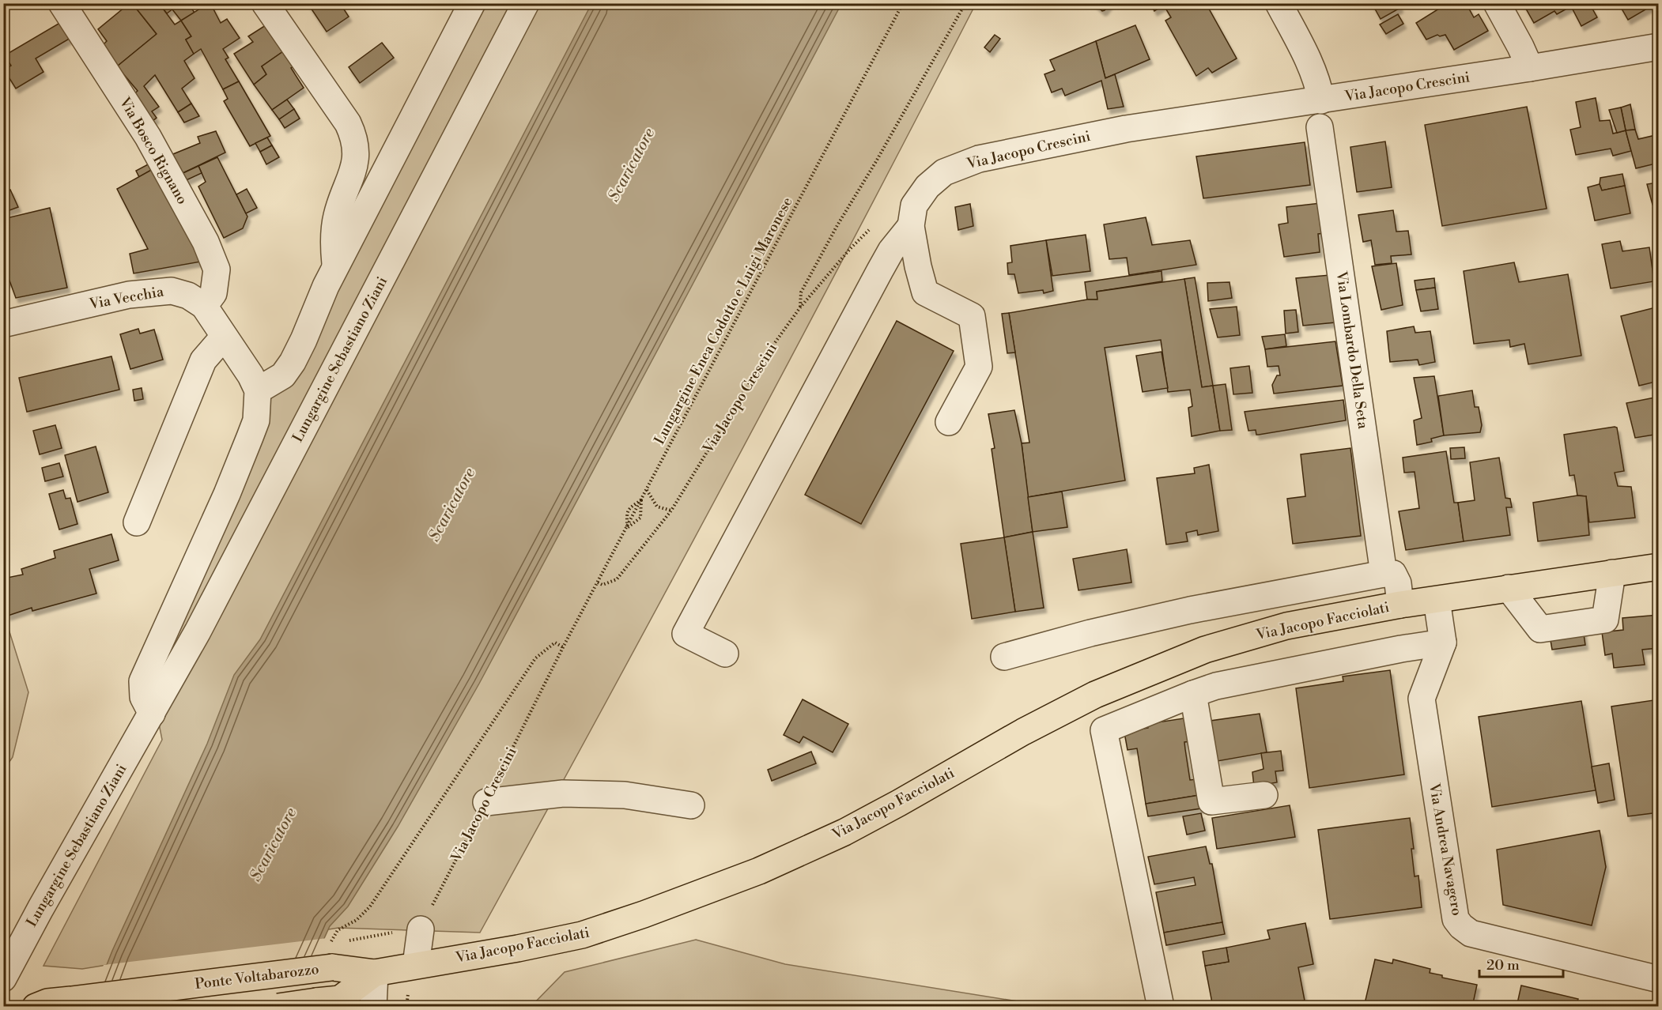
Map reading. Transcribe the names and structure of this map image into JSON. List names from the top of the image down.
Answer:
{
  "streets": {
    "main road": ["Via Jacopo Facciolati", "Ponte Voltabarozzo"],
    "street": [
      "Via Jacopo Crescini",
      "Via Bosco Rignano",
      "Via Vecchia",
      "Via Lombardo Della Seta",
      "Lungargine Sebastiano Ziani",
      "Via Andrea Navagero"
    ],
    "path": ["Lungargine Enea Codotto e Luigi Maronese"]
  },
  "crossings": [
    ["Via Jacopo Crescini", "Lungargine Enea Codotto e Luigi Maronese"],
    ["Via Bosco Rignano", "Via Vecchia"],
    ["Via Lombardo Della Seta", "Via Jacopo Facciolati"],
    ["Via Jacopo Facciolati", "Ponte Voltabarozzo"]
  ],
  "water": ["Scaricatore"],
  "scale_bar": "20 m"
}
